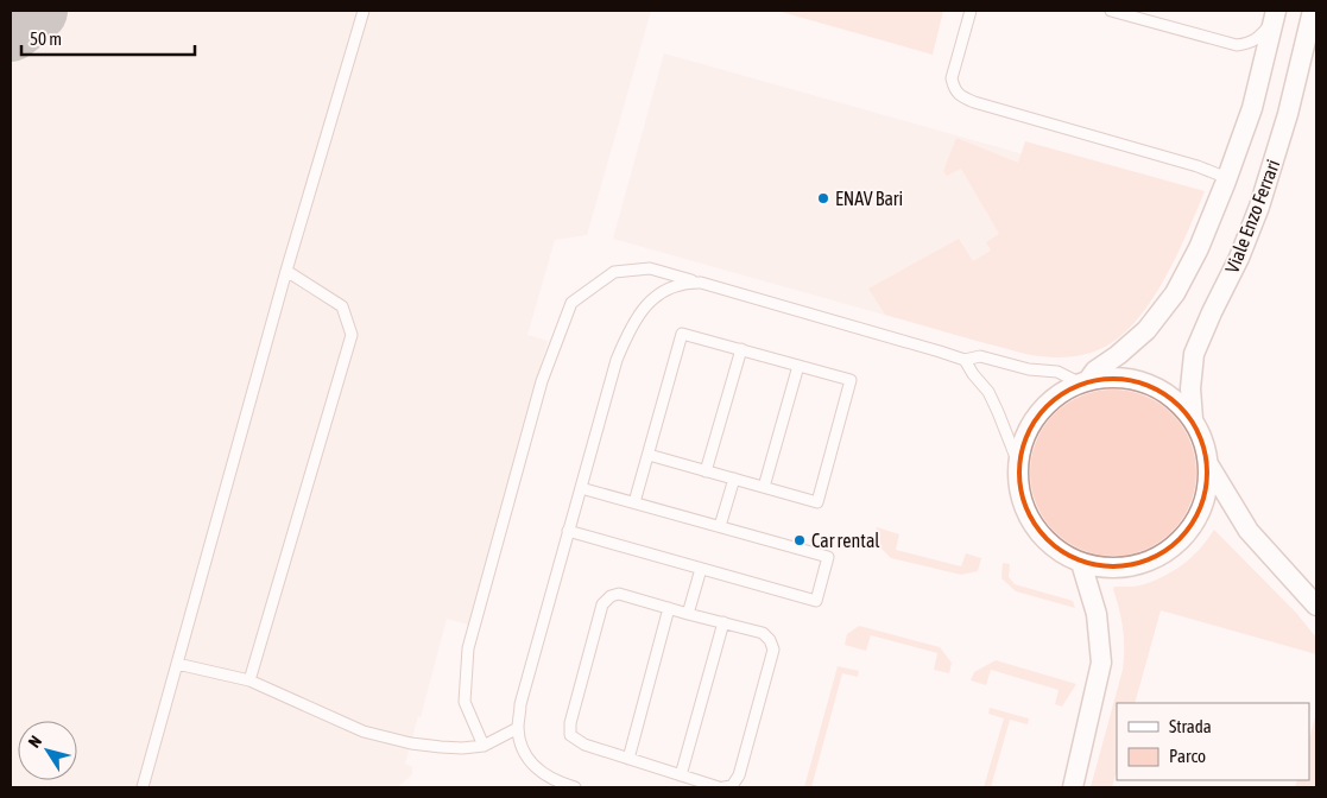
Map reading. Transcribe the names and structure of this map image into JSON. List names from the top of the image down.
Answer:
{
  "streets": {
    "street": ["Viale Enzo Ferrari"]
  },
  "places": ["ENAV Bari", "Car rental"],
  "legend": ["Strada", "Parco"],
  "scale_bar": "50 m",
  "north": "top left"
}
